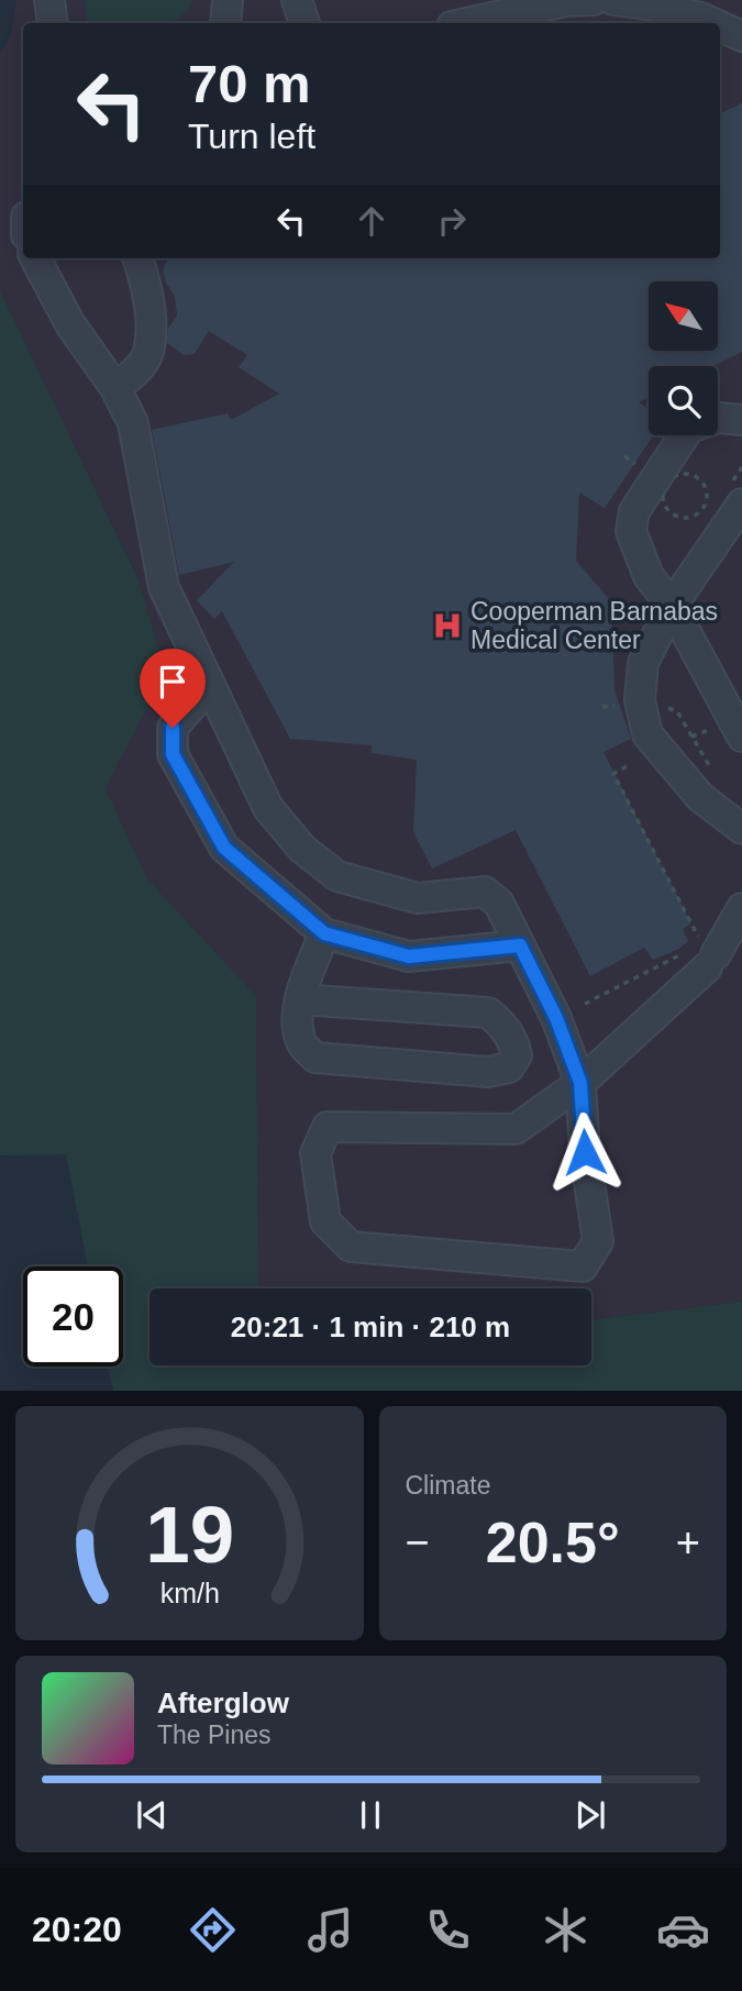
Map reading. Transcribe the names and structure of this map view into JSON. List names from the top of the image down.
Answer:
{
  "places": {
    "hospital": ["Cooperman Barnabas Medical Center"]
  },
  "north": "top left",
  "page": {
    "turn": ["70 m", "Turn left"],
    "limit": "20",
    "trip": "20:21 · 1 min · 210 m",
    "tile": "Climate",
    "heat": ["−", "20.5°", "+"],
    "song": ["Afterglow", "The Pines"],
    "tabs": "20:20",
    "gauge": ["19", "km/h"]
  }
}
